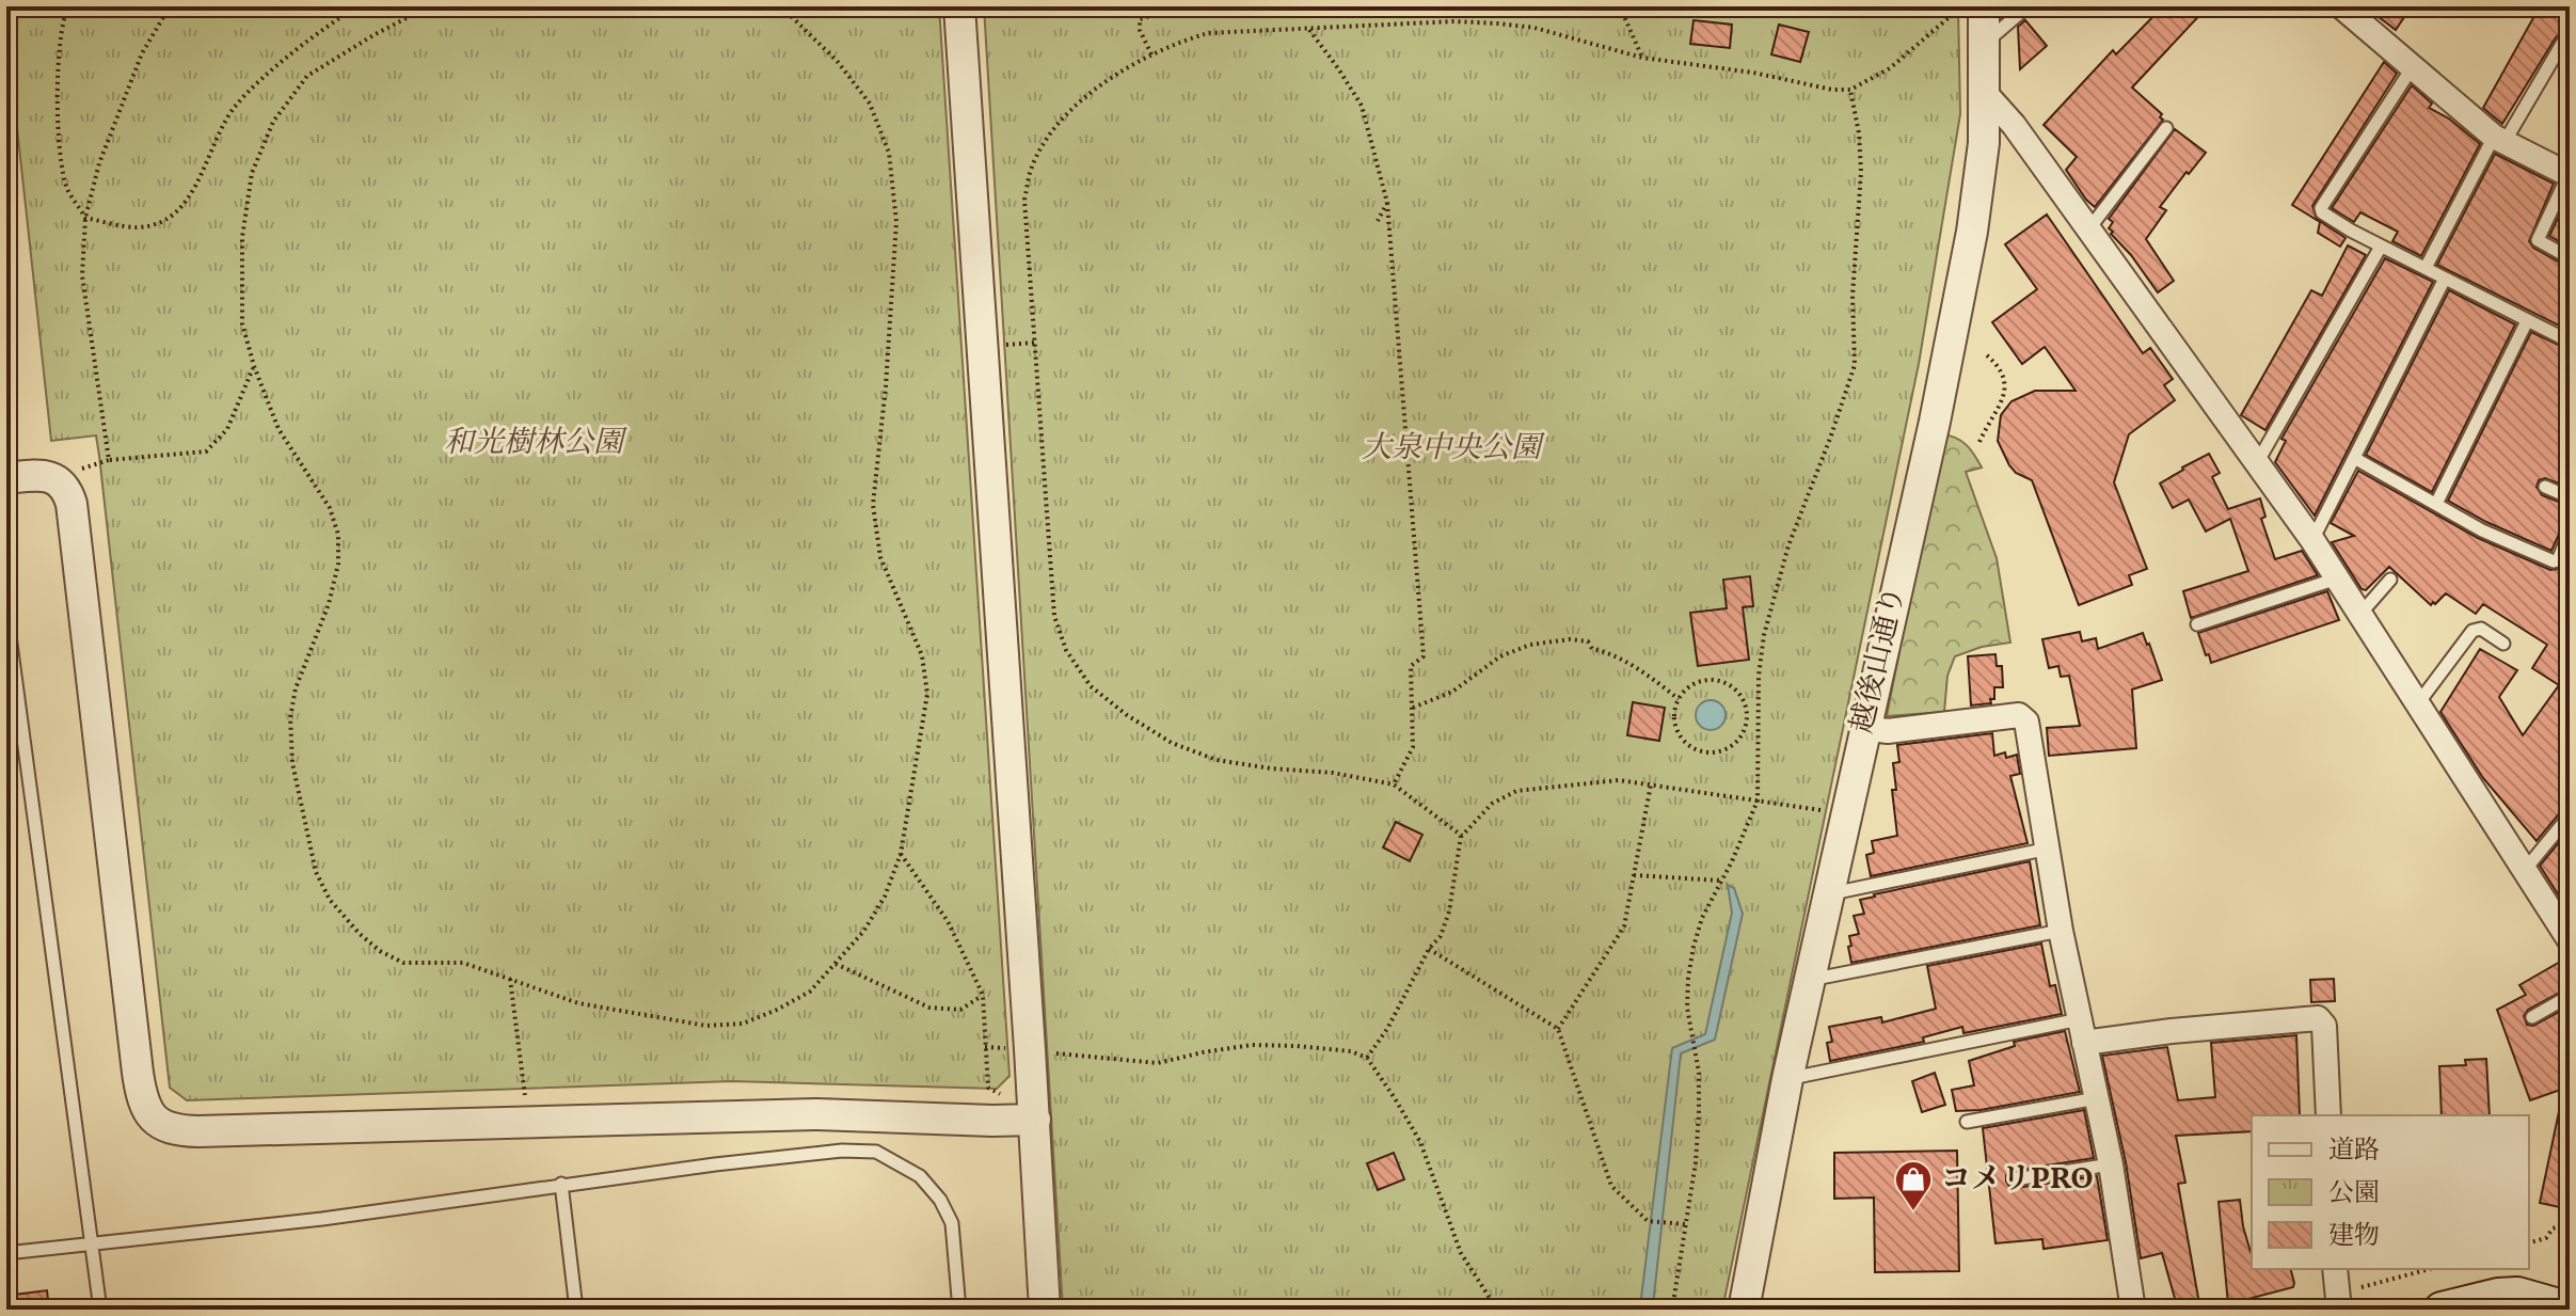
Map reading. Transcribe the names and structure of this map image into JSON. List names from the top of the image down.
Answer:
{
  "streets": {
    "street": ["越後山通り"]
  },
  "parks": ["和光樹林公園", "大泉中央公園"],
  "places": {
    "shop": ["コメリPRO"]
  },
  "legend": ["道路", "公園", "建物"]
}
